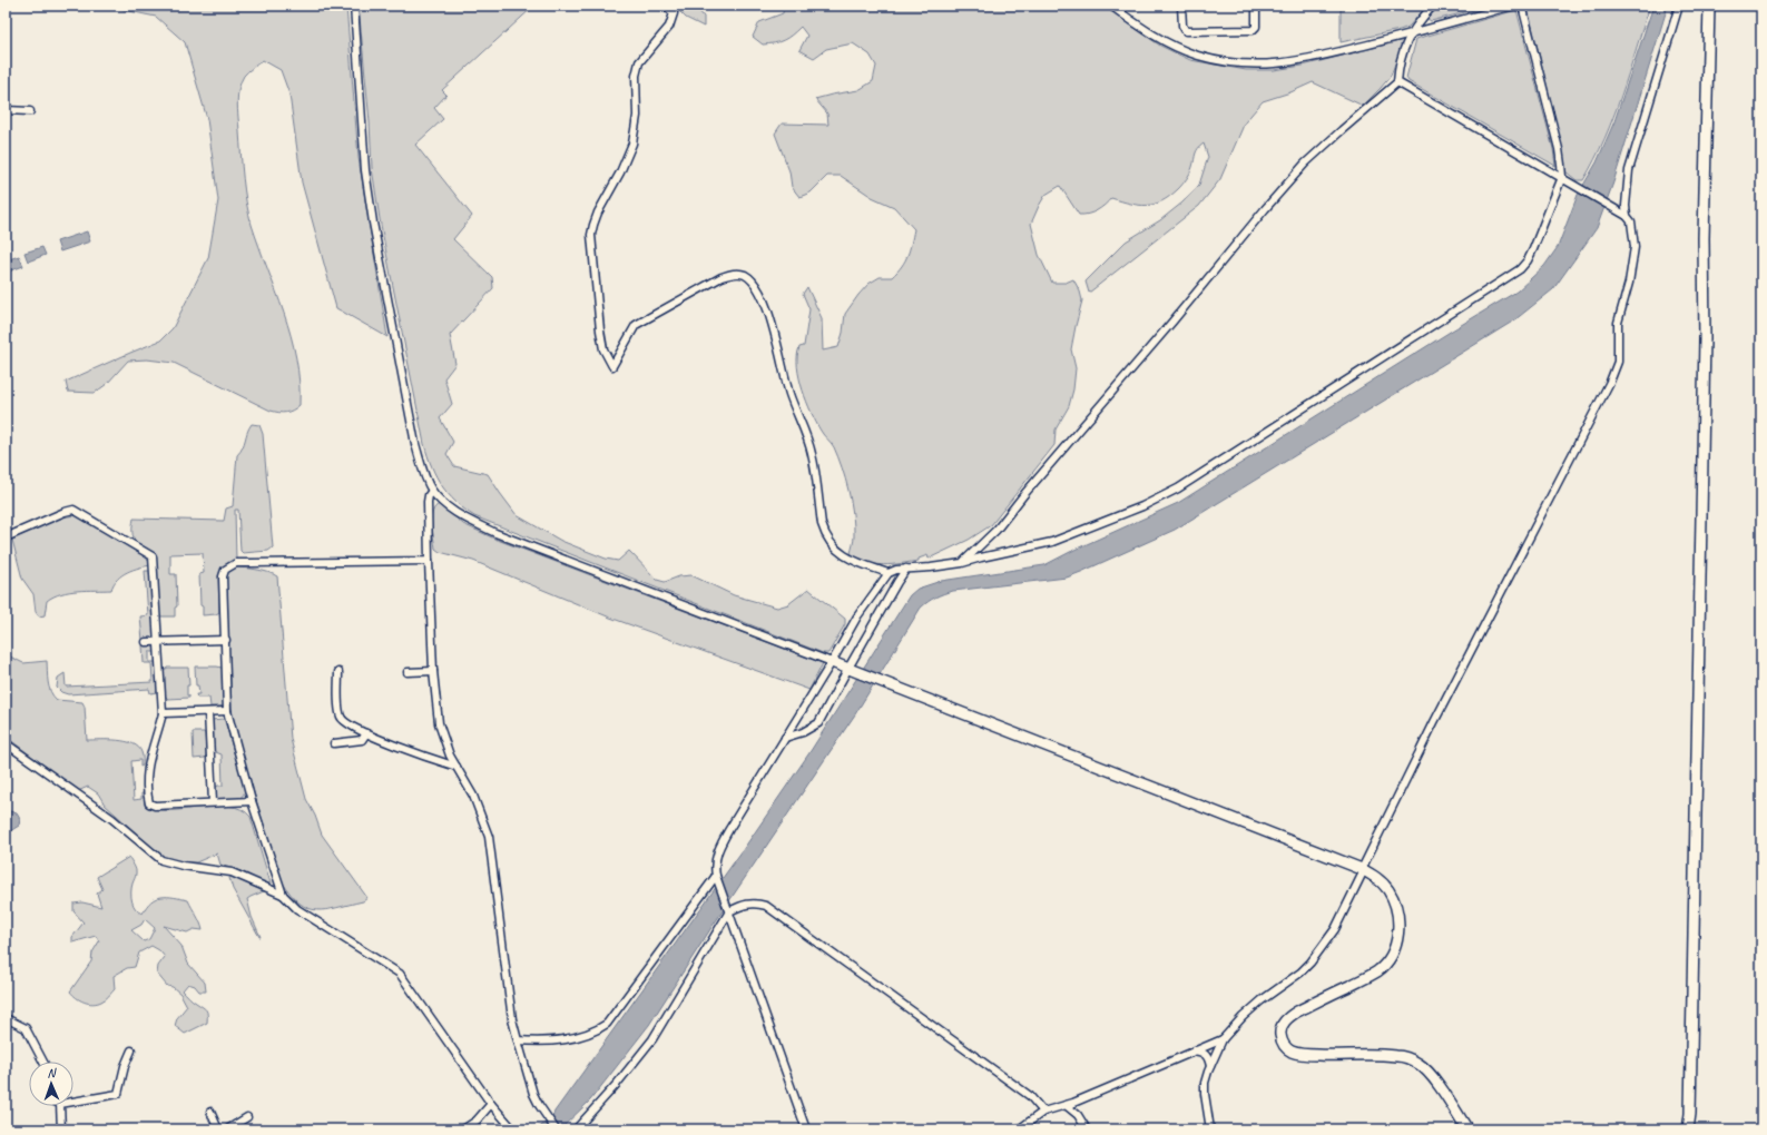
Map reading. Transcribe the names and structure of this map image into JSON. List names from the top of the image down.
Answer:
{
  "north": "top"
}
